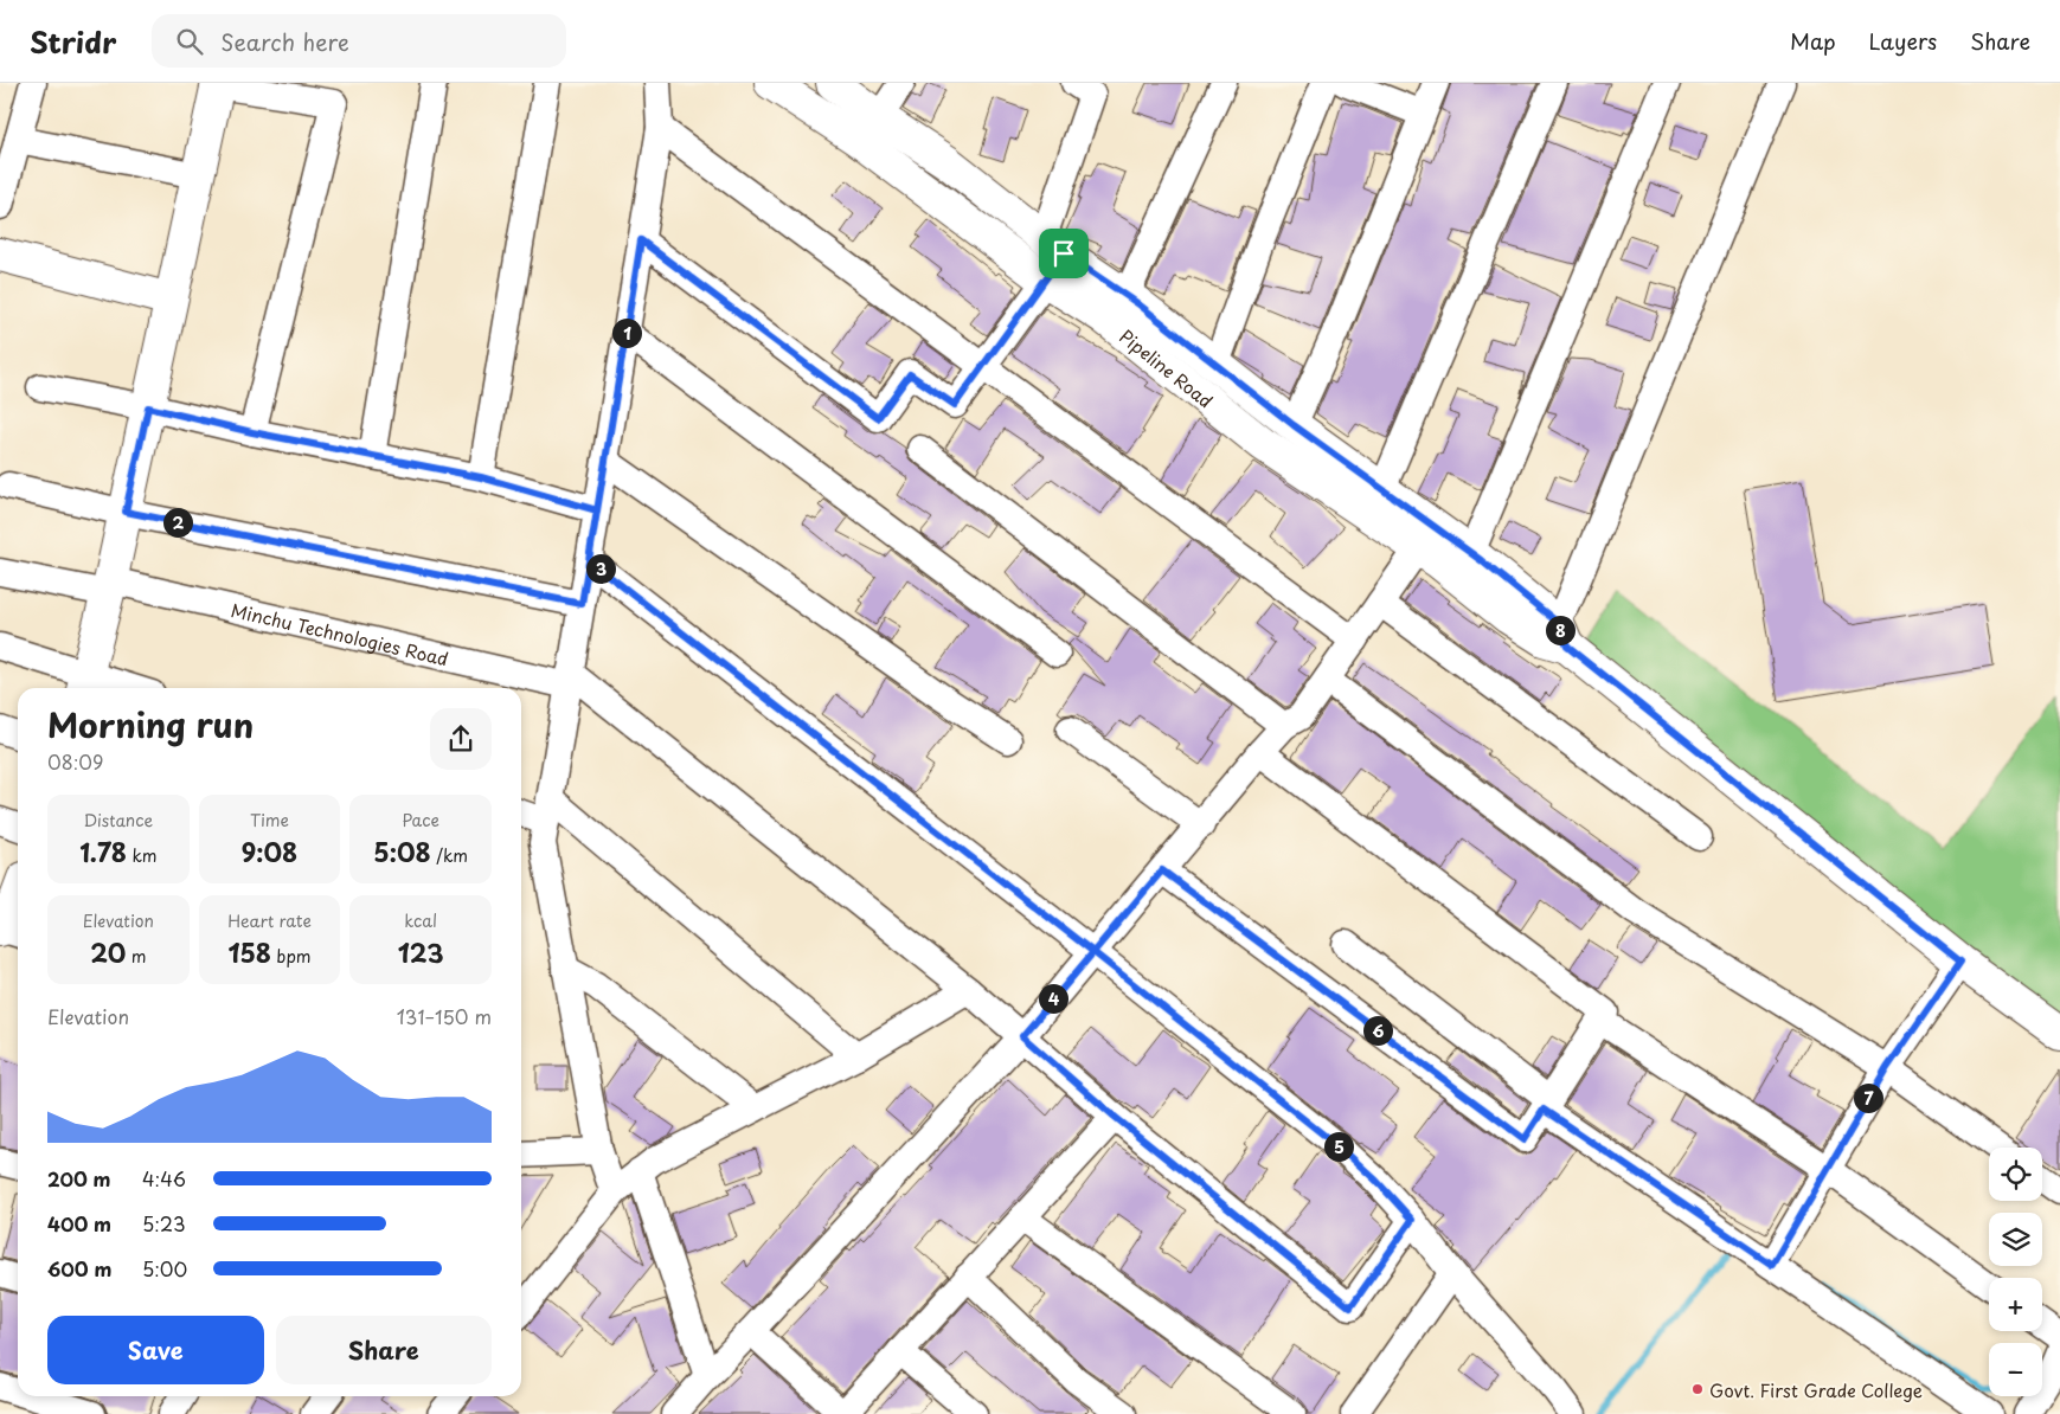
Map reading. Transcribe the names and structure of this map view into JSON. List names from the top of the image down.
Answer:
{
  "streets": {
    "main road": ["Pipeline Road"],
    "street": ["Minchu Technologies Road"]
  },
  "places": ["Govt. First Grade College"],
  "page": {
    "header": "Stridr",
    "search": "Search here",
    "nav": ["Map", "Layers", "Share"],
    "pins": [
      "1",
      "2",
      "3",
      "8",
      "4",
      "6",
      "7",
      "5"
    ],
    "heading": ["Morning run", "08:09"],
    "stats": [
      ["Distance", "1.78 km"],
      ["Time", "9:08"],
      ["Pace", "5:08 /km"],
      ["Elevation", "20 m"],
      ["Heart rate", "158 bpm"],
      ["kcal", "123"]
    ],
    "chart": ["Elevation", "131–150 m"],
    "map_buttons": ["+", "−"],
    "list": [
      {
        "name": "200 m",
        "note": "4:46"
      },
      {
        "name": "400 m",
        "note": "5:23"
      },
      {
        "name": "600 m",
        "note": "5:00"
      }
    ],
    "buttons": ["Save", "Share"]
  }
}
